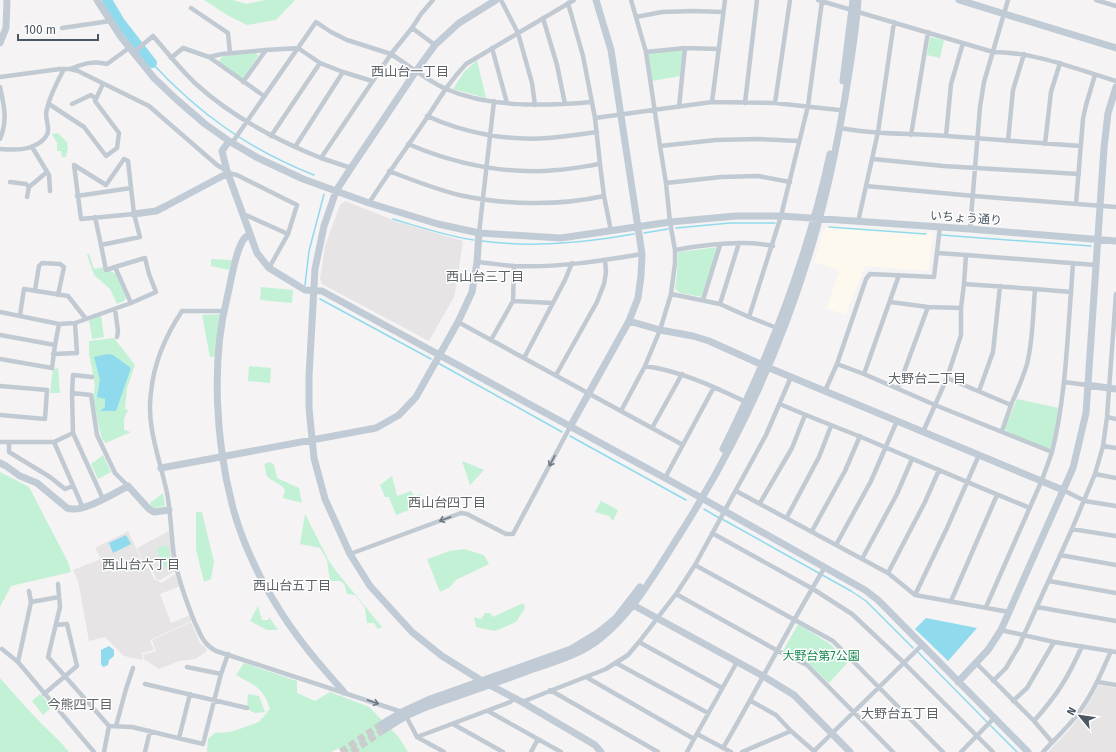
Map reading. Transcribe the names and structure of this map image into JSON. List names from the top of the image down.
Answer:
{
  "streets": {
    "street": ["いちょう通り"]
  },
  "districts": [
    "西山台一丁目",
    "西山台三丁目",
    "大野台二丁目",
    "西山台四丁目",
    "西山台六丁目",
    "西山台五丁目",
    "今熊四丁目",
    "大野台五丁目"
  ],
  "parks": ["大野台第7公園"],
  "scale_bar": "100 m",
  "north": "top left"
}
